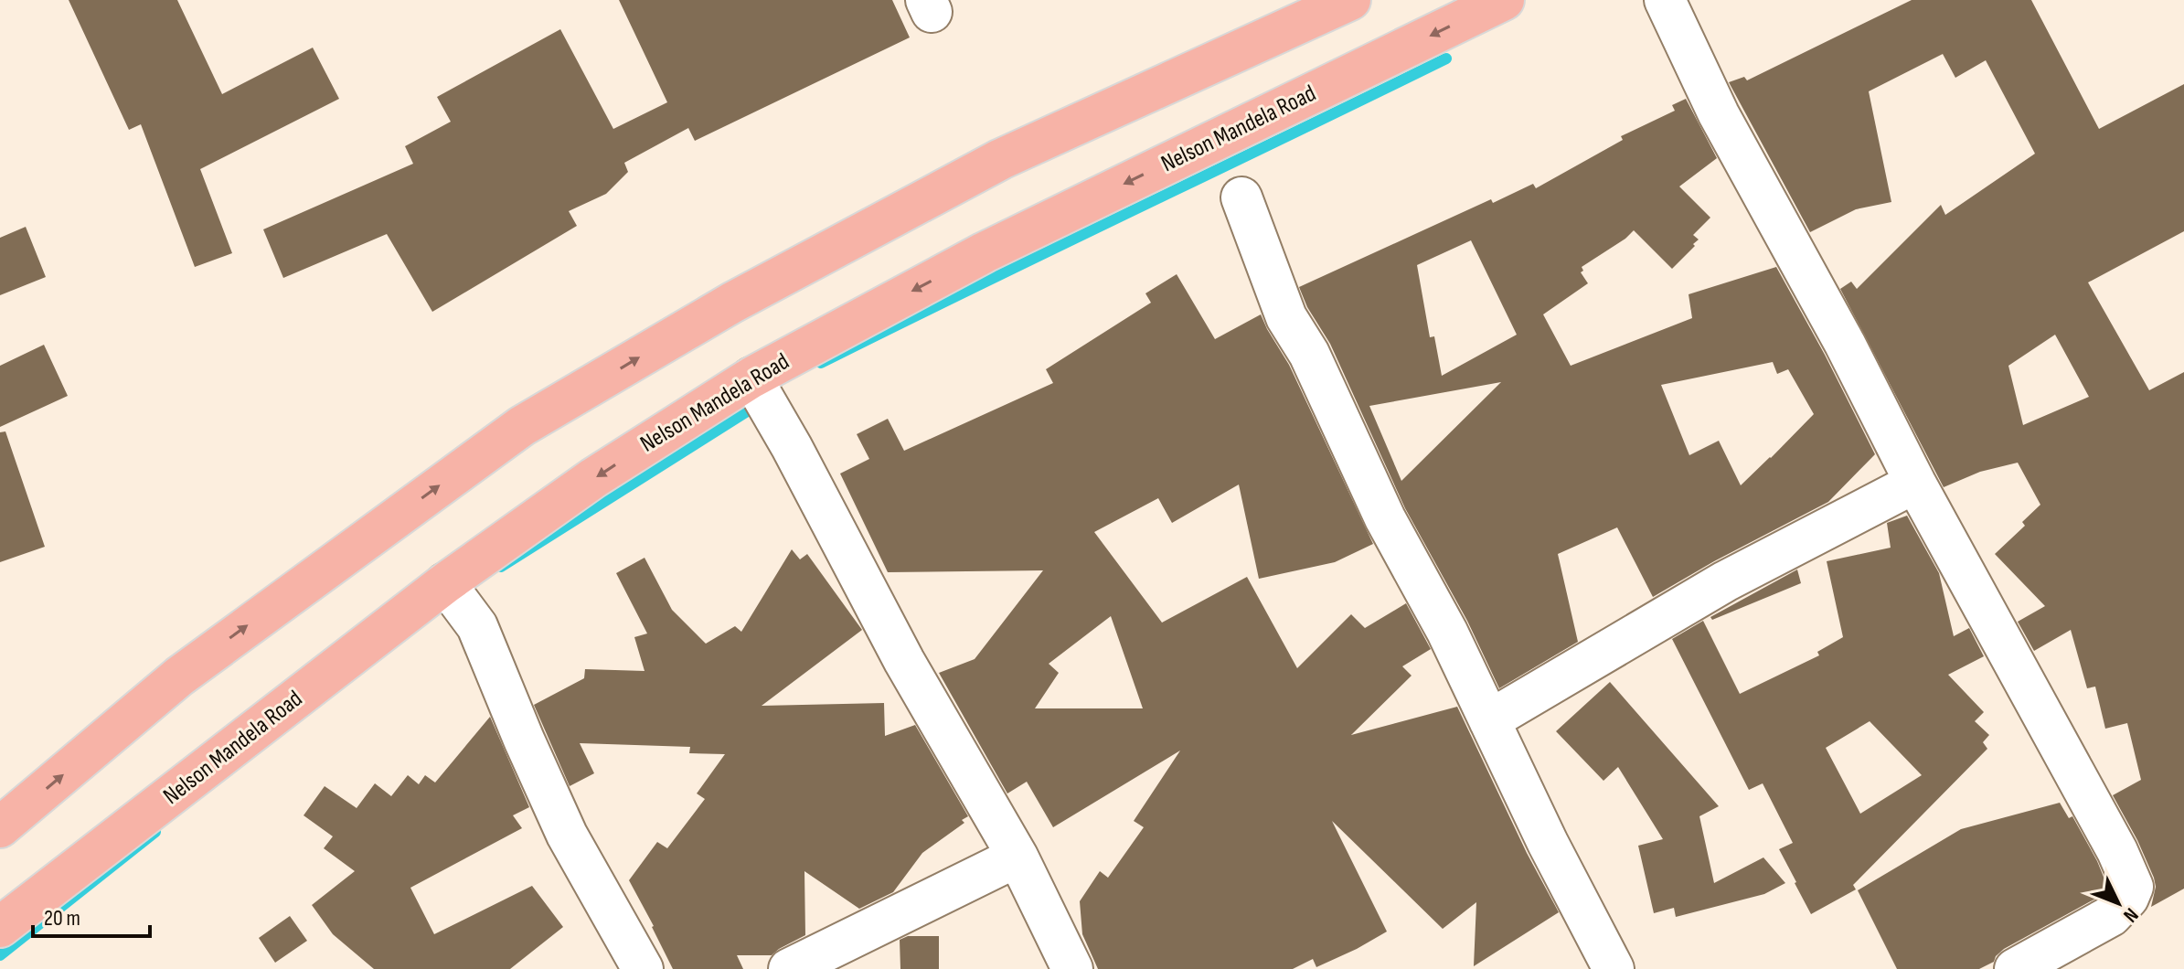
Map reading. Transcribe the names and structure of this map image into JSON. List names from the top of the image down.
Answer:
{
  "streets": {
    "main road": ["Nelson Mandela Road"]
  },
  "scale_bar": "20 m",
  "north": "bottom right"
}
